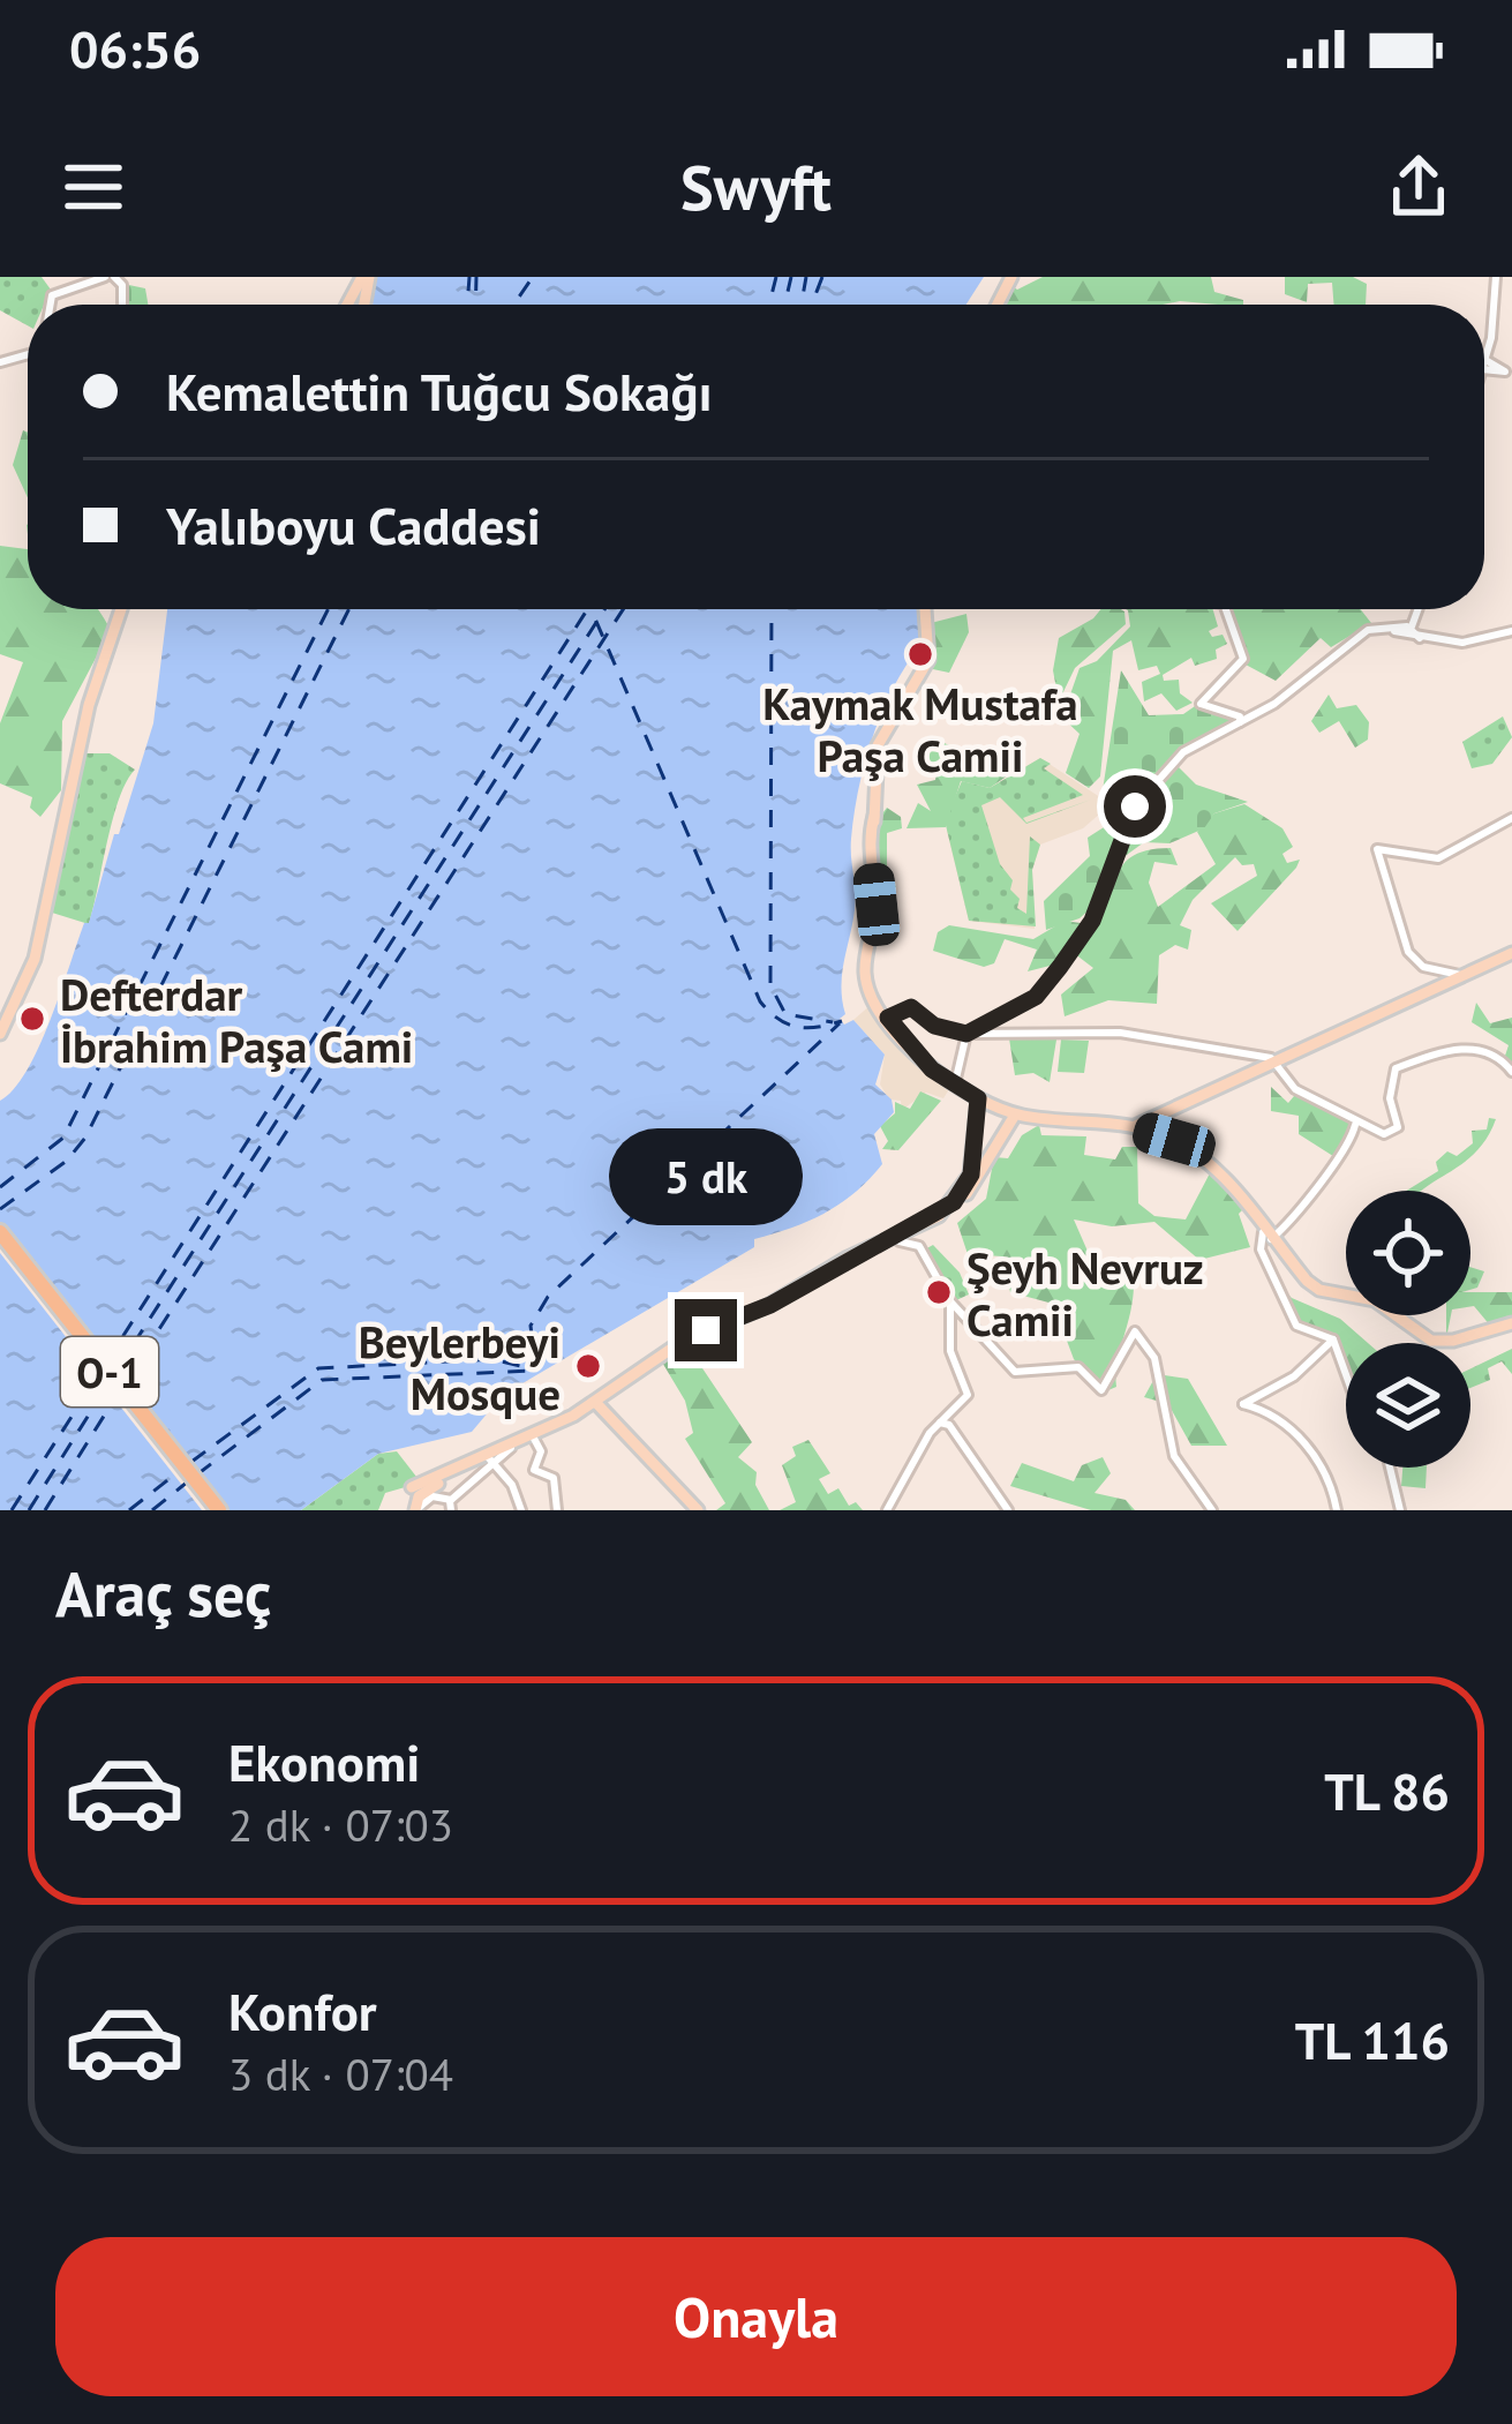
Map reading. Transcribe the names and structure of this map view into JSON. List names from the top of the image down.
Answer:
{
  "streets": {
    "highway": ["O-1"]
  },
  "places": [
    "Kaymak Mustafa Paşa Camii",
    "Defterdar İbrahim Paşa Cami",
    "Şeyh Nevruz Camii",
    "Beylerbeyi Mosque"
  ],
  "page": {
    "status": "06:56",
    "header": "Swyft",
    "banner": ["Kemalettin Tuğcu Sokağı", "Yalıboyu Caddesi"],
    "bubble": "5 dk",
    "heading": "Araç seç",
    "list": [
      {
        "name": "Ekonomi",
        "note": "2 dk · 07:03",
        "value": "TL 86"
      },
      {
        "name": "Konfor",
        "note": "3 dk · 07:04",
        "value": "TL 116"
      }
    ],
    "buttons": "Onayla"
  }
}
